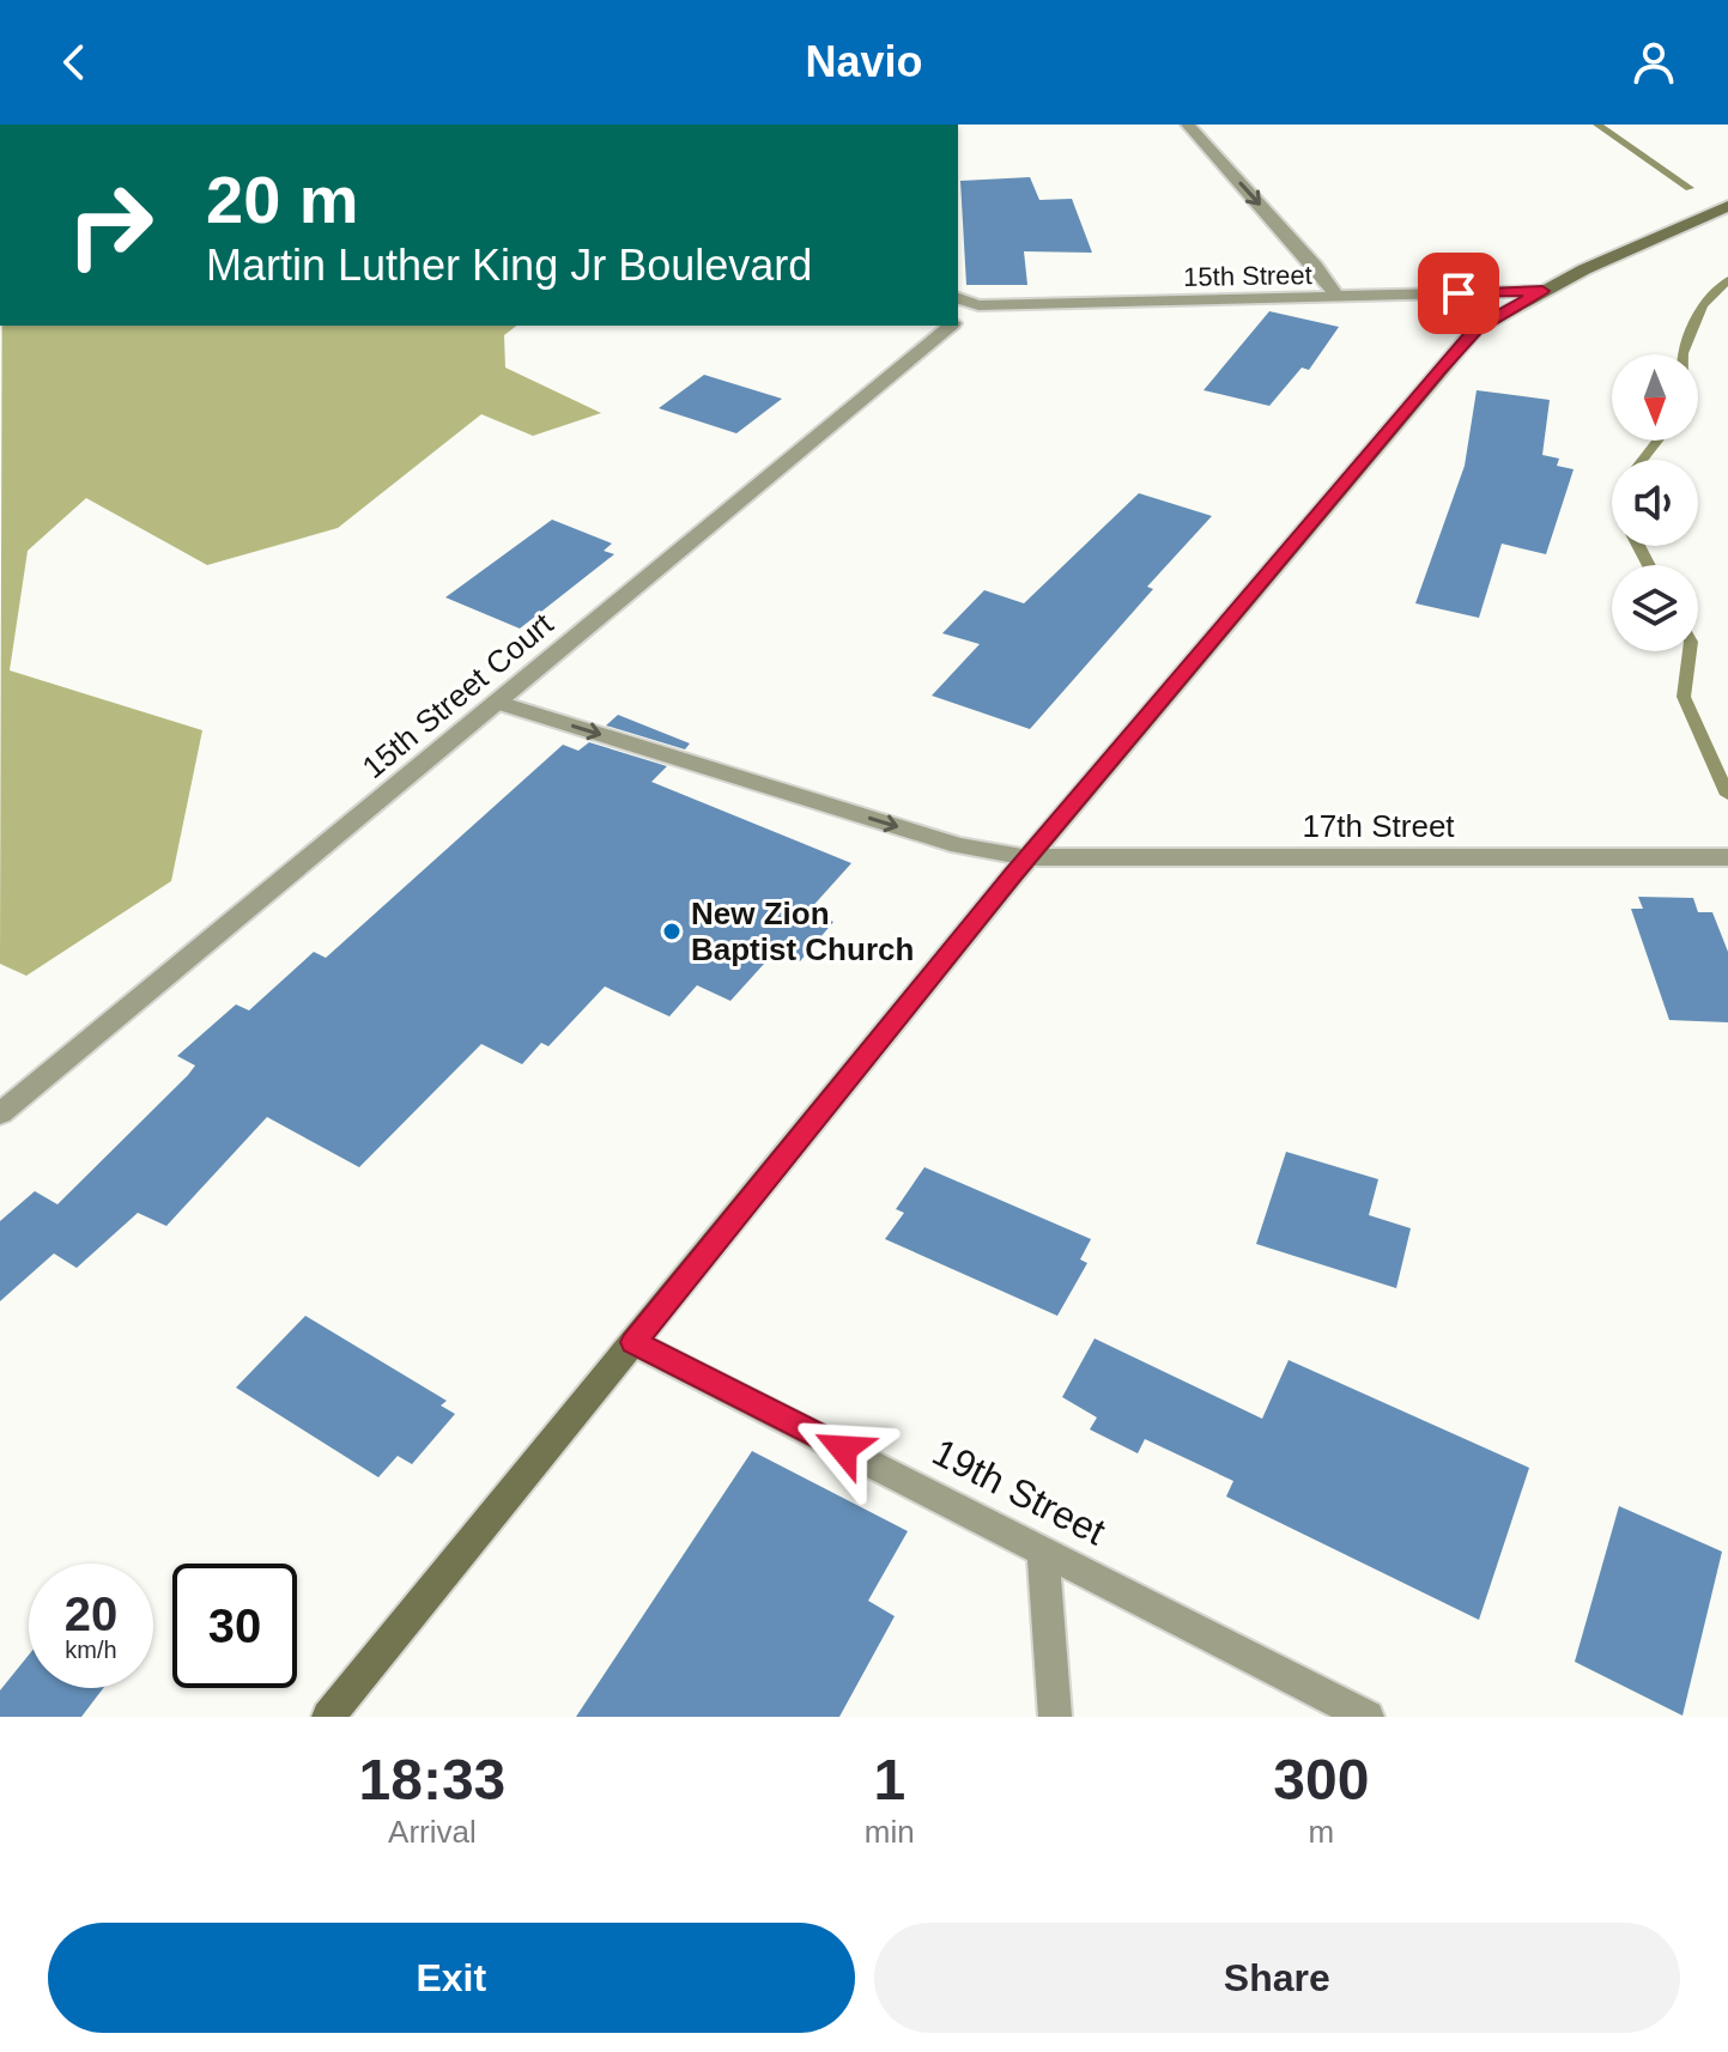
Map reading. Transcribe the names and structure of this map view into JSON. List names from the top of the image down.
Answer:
{
  "streets": {
    "street": [
      "15th Street",
      "15th Street Court",
      "17th Street",
      "19th Street"
    ]
  },
  "crossings": [
    ["15th Street", "15th Street Court"],
    ["15th Street Court", "17th Street"]
  ],
  "one_way": ["17th Street"],
  "places": ["New Zion Baptist Church"],
  "north": "bottom",
  "page": {
    "header": "Navio",
    "turn": ["20 m", "Martin Luther King Jr Boulevard"],
    "speed": "20 km/h",
    "limit": "30",
    "eta": [
      "18:33",
      "Arrival",
      "1",
      "min",
      "300",
      "m"
    ],
    "buttons": ["Exit", "Share"]
  }
}
